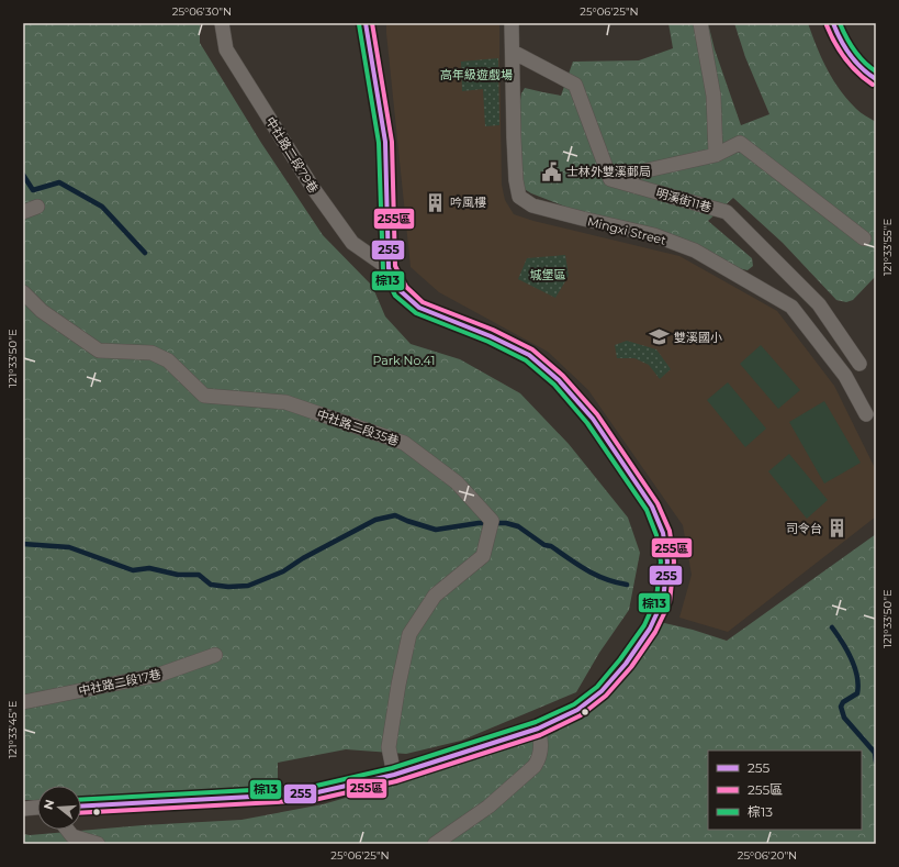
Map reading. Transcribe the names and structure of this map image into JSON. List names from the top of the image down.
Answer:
{
  "streets": {
    "street": [
      "中社路二段79巷",
      "明溪街11巷",
      "Mingxi Street",
      "中社路二段35巷",
      "中社路二段17巷"
    ]
  },
  "parks": ["高年級遊戲場", "城堡區", "Park No.41"],
  "places": {
    "public building": ["士林外雙溪郵局"],
    "building": ["吟風樓", "司令台"],
    "school or university": ["雙溪國小"]
  },
  "lines": ["transit line 255", "transit line 255區", "transit line 棕13"],
  "legend": ["255", "255區", "棕13"],
  "north": "left",
  "coordinates": [
    "25°06'30\"N",
    "25°06'25\"N",
    "121°33'55\"E",
    "121°33'50\"E",
    "121°33'45\"E",
    "25°06'20\"N"
  ]
}
